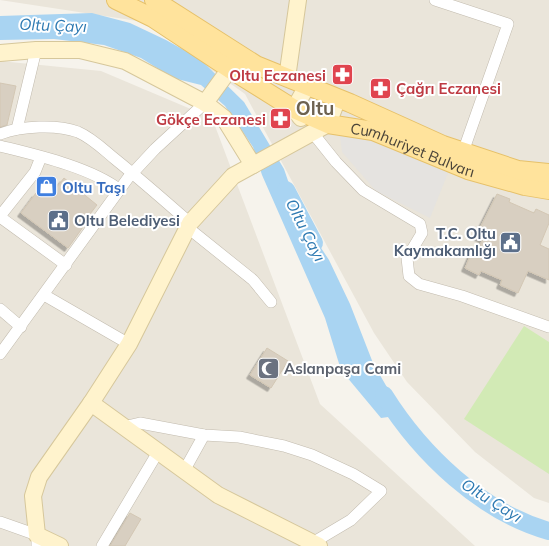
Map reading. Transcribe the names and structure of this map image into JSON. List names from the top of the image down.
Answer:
{
  "streets": {
    "main road": ["Cumhuriyet Bulvarı"]
  },
  "districts": ["Oltu"],
  "water": ["Oltu Çayı"],
  "places": {
    "pharmacy": ["Oltu Eczanesi", "Çağrı Eczanesi", "Gökçe Eczanesi"],
    "shop": ["Oltu Taşı"],
    "public building": ["Oltu Belediyesi", "T.C. Oltu Kaymakamlığı"],
    "mosque": ["Aslanpaşa Cami"]
  }
}
